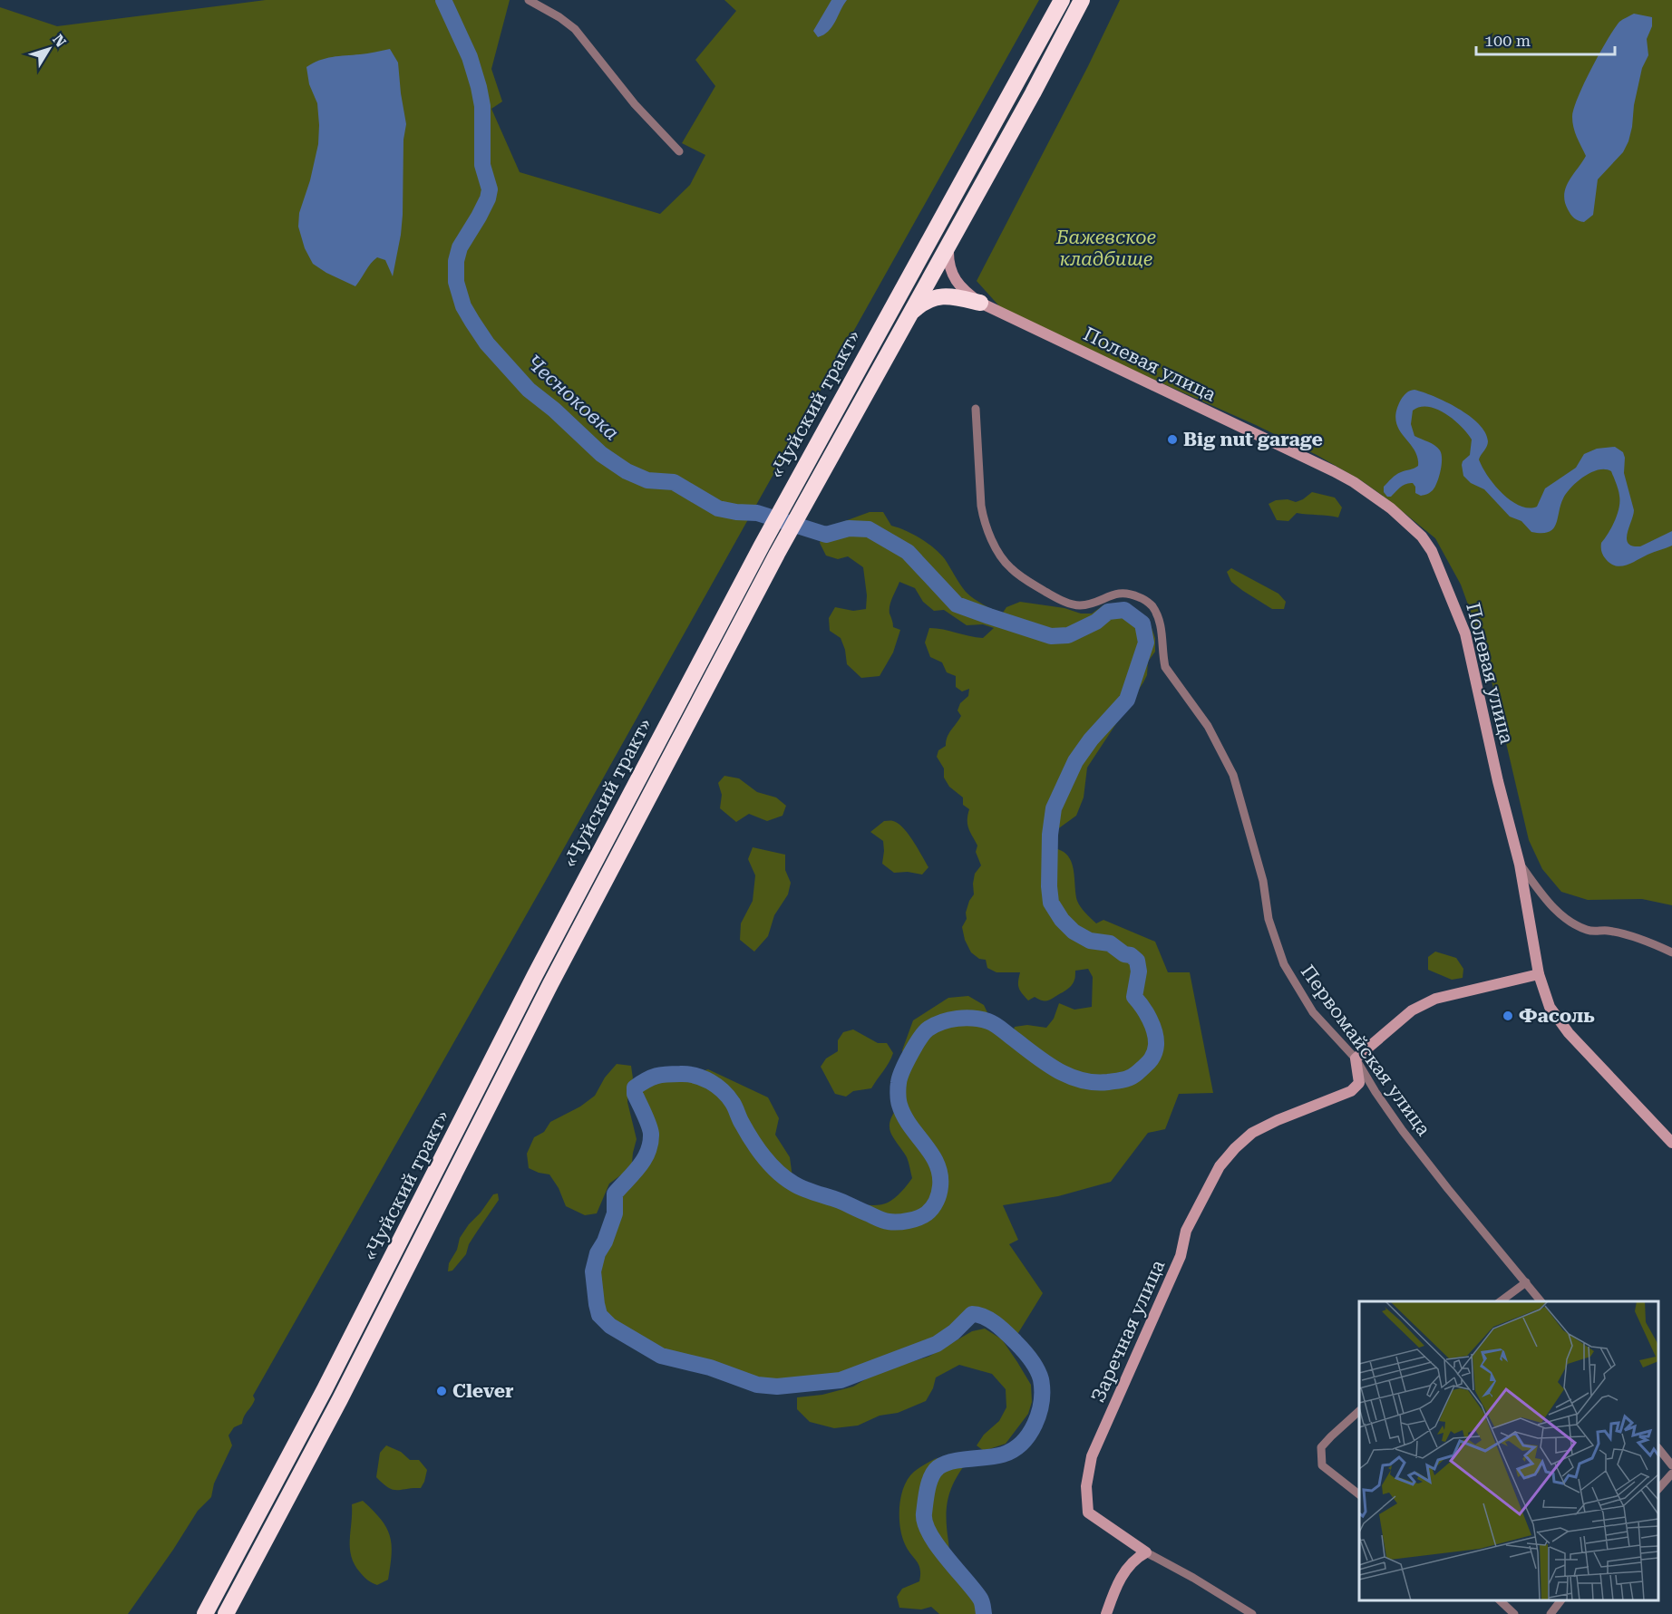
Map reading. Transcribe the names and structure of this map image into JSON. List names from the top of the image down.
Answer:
{
  "streets": {
    "highway": ["«Чуйский тракт»"],
    "street": ["Полевая улица", "Первомайская улица", "Заречная улица"]
  },
  "crossings": [
    ["Полевая улица", "«Чуйский тракт»"],
    ["Первомайская улица", "Заречная улица"]
  ],
  "water": ["Чесноковка"],
  "parks": ["Бажевское кладбище"],
  "places": ["Big nut garage", "Фасоль", "Clever"],
  "scale_bar": "100 m",
  "north": "top right"
}
